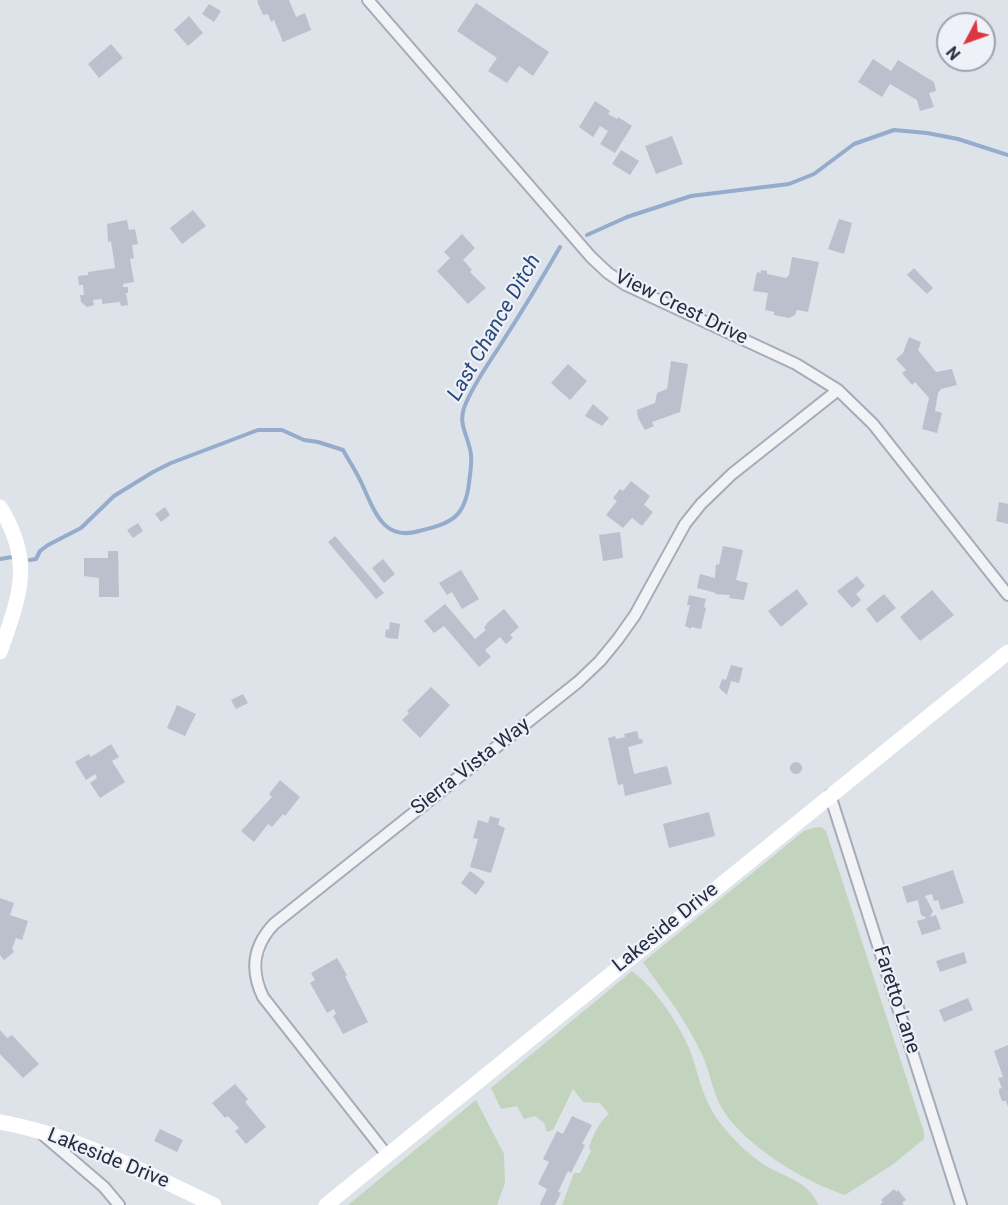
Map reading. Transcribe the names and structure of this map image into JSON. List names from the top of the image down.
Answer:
{
  "streets": {
    "street": [
      "View Crest Drive",
      "Sierra Vista Way",
      "Lakeside Drive",
      "Faretto Lane"
    ]
  },
  "crossings": [
    ["View Crest Drive", "Sierra Vista Way"],
    ["Sierra Vista Way", "Lakeside Drive"],
    ["Lakeside Drive", "Faretto Lane"]
  ],
  "water": ["Last Chance Ditch"],
  "north": "bottom left"
}
